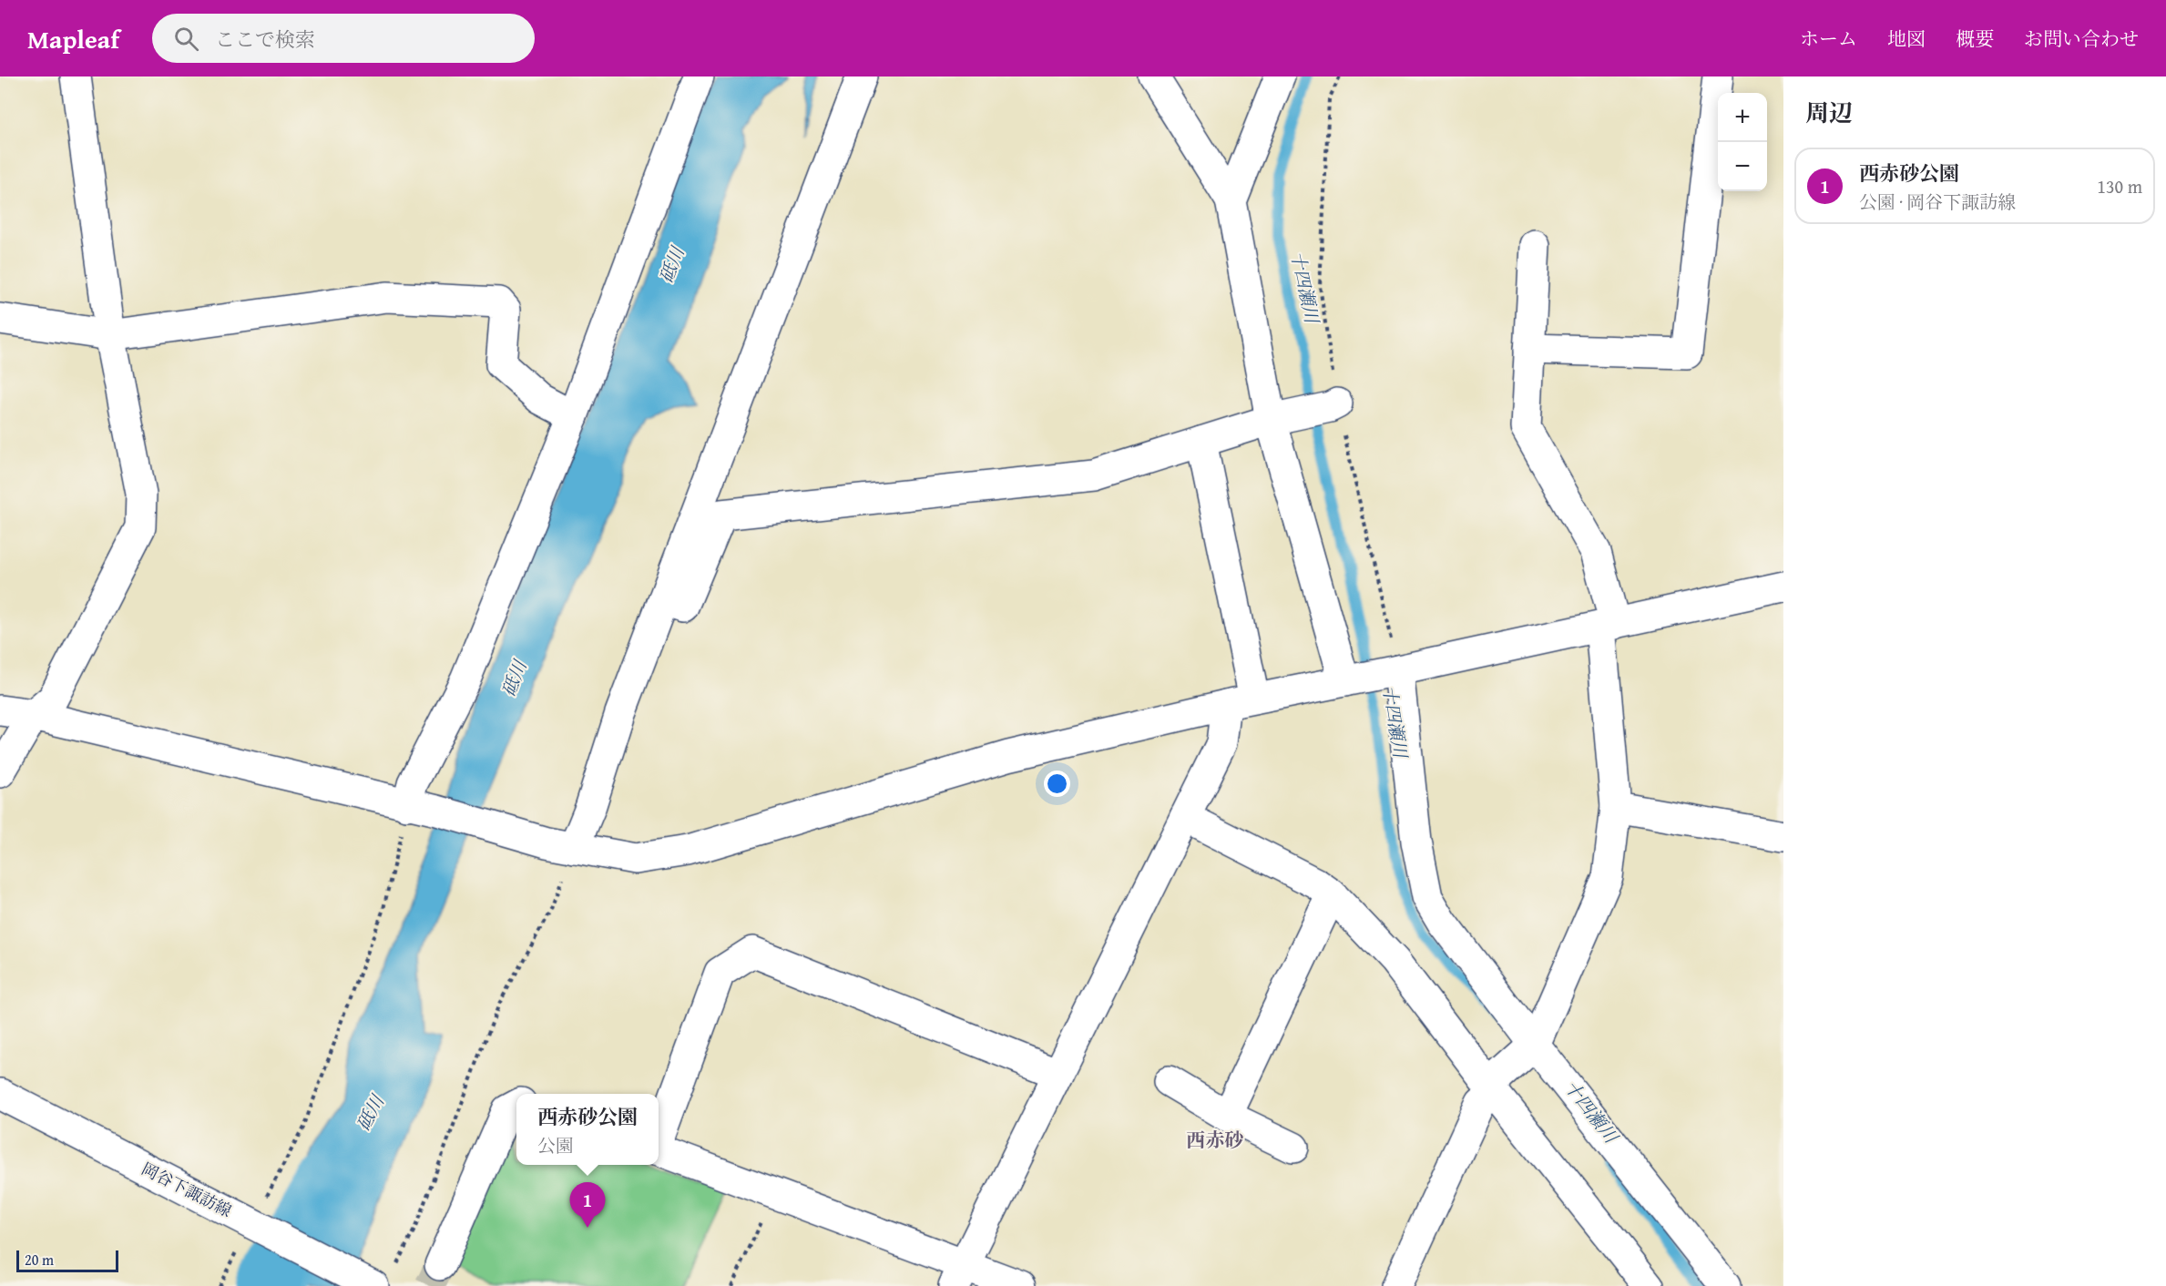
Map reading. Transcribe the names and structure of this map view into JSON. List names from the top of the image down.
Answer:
{
  "streets": {
    "street": ["岡谷下諏訪線"]
  },
  "districts": ["西赤砂"],
  "water": ["砥川", "十四瀬川"],
  "scale_bar": "20 m",
  "page": {
    "header": "Mapleaf",
    "search": "ここで検索",
    "nav": [
      "ホーム",
      "地図",
      "概要",
      "お問い合わせ"
    ],
    "heading": "周辺",
    "map_buttons": ["+", "−"],
    "list": [
      {
        "mark": "1",
        "name": "西赤砂公園",
        "note": "公園 · 岡谷下諏訪線",
        "value": "130 m"
      }
    ],
    "popup": ["西赤砂公園", "公園"],
    "pins": "1",
    "scale": "20 m"
  }
}
